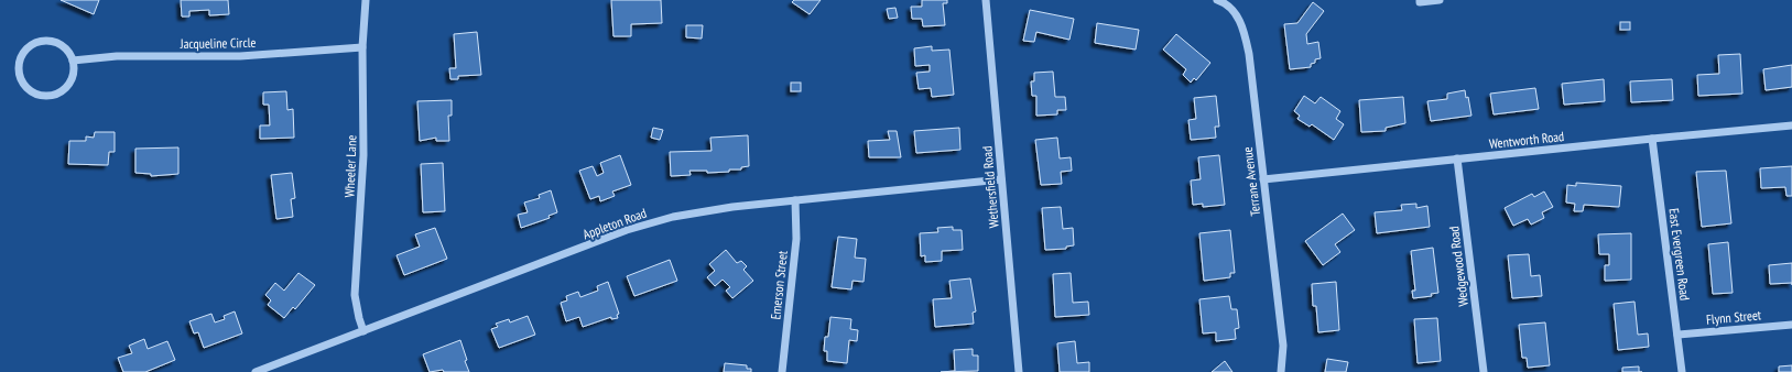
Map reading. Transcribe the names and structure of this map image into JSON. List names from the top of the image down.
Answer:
{
  "streets": {
    "street": [
      "Jacqueline Circle",
      "Wentworth Road",
      "Wheeler Lane",
      "Terrane Avenue",
      "Wethersfield Road",
      "Appleton Road",
      "East Evergreen Road",
      "Wedgewood Road",
      "Emerson Street",
      "Flynn Street"
    ]
  },
  "crossings": [
    ["Jacqueline Circle", "Wheeler Lane"],
    ["Wentworth Road", "Terrane Avenue"],
    ["Wentworth Road", "East Evergreen Road"],
    ["Wentworth Road", "Wedgewood Road"],
    ["Wheeler Lane", "Appleton Road"],
    ["Wethersfield Road", "Appleton Road"],
    ["Appleton Road", "Emerson Street"],
    ["East Evergreen Road", "Flynn Street"]
  ]
}
